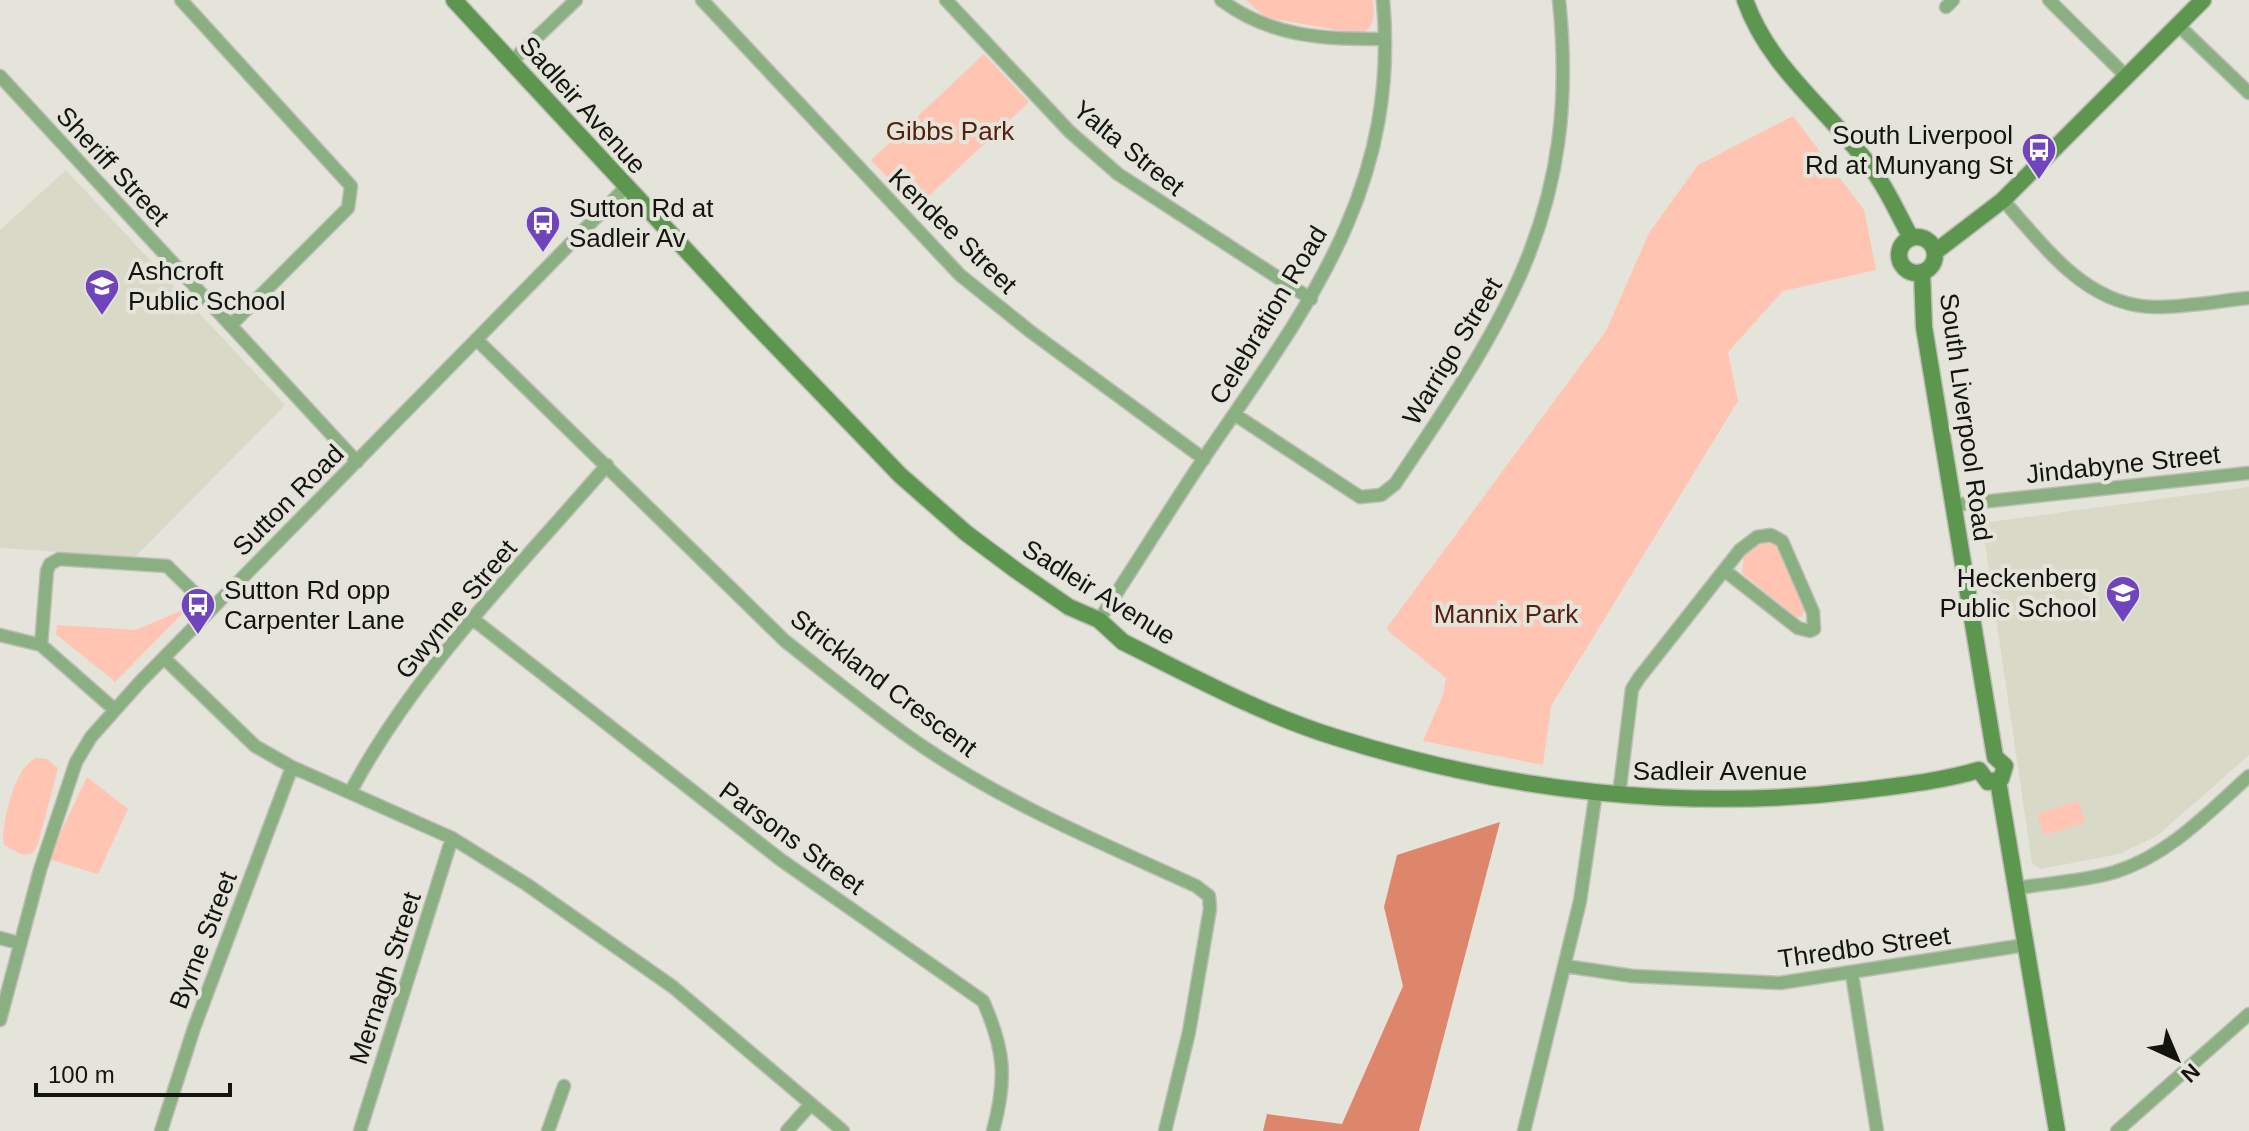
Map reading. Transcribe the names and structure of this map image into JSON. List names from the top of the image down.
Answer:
{
  "streets": {
    "street": [
      "Sadleir Avenue",
      "Yalta Street",
      "Sheriff Street",
      "Kendee Street",
      "Celebration Road",
      "Warrigo Street",
      "South Liverpool Road",
      "Jindabyne Street",
      "Sutton Road",
      "Gwynne Street",
      "Strickland Crescent",
      "Parsons Street",
      "Byrne Street",
      "Thredbo Street",
      "Mernagh Street"
    ]
  },
  "crossings": [
    ["Sadleir Avenue", "Celebration Road"],
    ["Sadleir Avenue", "South Liverpool Road"],
    ["Sadleir Avenue", "Sutton Road"],
    ["Yalta Street", "Celebration Road"],
    ["Sheriff Street", "Sutton Road"],
    ["Kendee Street", "Celebration Road"],
    ["Celebration Road", "Warrigo Street"],
    ["South Liverpool Road", "Jindabyne Street"],
    ["Sutton Road", "Strickland Crescent"],
    ["Gwynne Street", "Strickland Crescent"],
    ["Gwynne Street", "Parsons Street"]
  ],
  "parks": ["Gibbs Park", "Mannix Park"],
  "places": {
    "bus stop": ["South Liverpool Rd at Munyang St", "Sutton Rd at Sadleir Av", "Sutton Rd opp Carpenter Lane"],
    "school or university": ["Ashcroft Public School", "Heckenberg Public School"]
  },
  "scale_bar": "100 m",
  "north": "bottom right"
}
